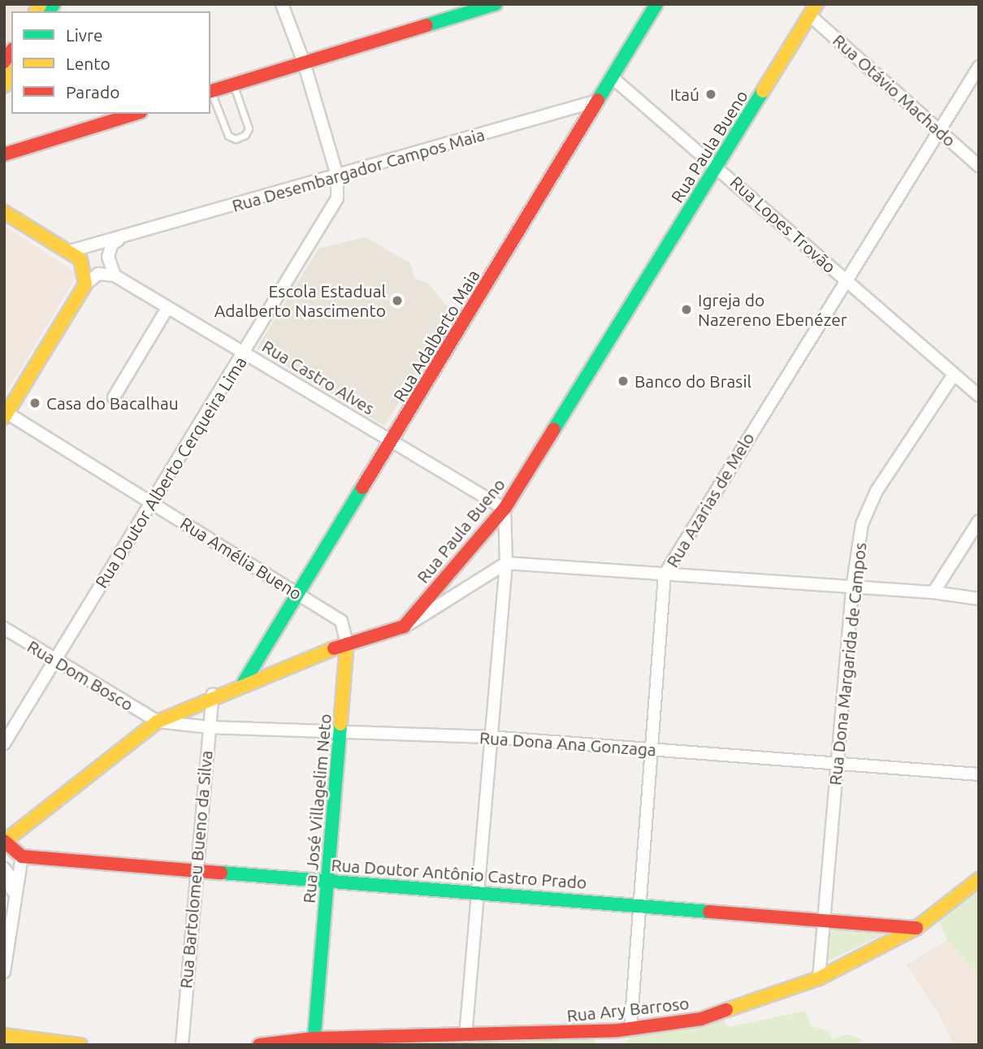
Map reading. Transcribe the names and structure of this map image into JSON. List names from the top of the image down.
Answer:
{
  "streets": {
    "main road": [
      "Rua Paula Bueno",
      "Rua Adalberto Maia",
      "Rua José Villagelim Neto",
      "Rua Doutor Antônio Castro Prado",
      "Rua Ary Barroso"
    ],
    "street": [
      "Rua Otávio Machado",
      "Rua Desembargador Campos Maia",
      "Rua Lopes Trovão",
      "Rua Castro Alves",
      "Rua Doutor Alberto Cerqueira Lima",
      "Rua Azarias de Melo",
      "Rua Amélia Bueno",
      "Rua Dona Margarida de Campos",
      "Rua Dom Bosco",
      "Rua Dona Ana Gonzaga",
      "Rua Bartolomeu Bueno da Silva"
    ]
  },
  "crossings": [
    ["Rua Otávio Machado", "Rua Paula Bueno"],
    ["Rua Otávio Machado", "Rua Azarias de Melo"],
    ["Rua Paula Bueno", "Rua Lopes Trovão"],
    ["Rua Paula Bueno", "Rua Castro Alves"],
    ["Rua Desembargador Campos Maia", "Rua Adalberto Maia"],
    ["Rua Desembargador Campos Maia", "Rua Doutor Alberto Cerqueira Lima"],
    ["Rua Lopes Trovão", "Rua Adalberto Maia"],
    ["Rua Lopes Trovão", "Rua Azarias de Melo"],
    ["Rua Lopes Trovão", "Rua Dona Margarida de Campos"],
    ["Rua Adalberto Maia", "Rua Castro Alves"],
    ["Rua Adalberto Maia", "Rua Amélia Bueno"],
    ["Rua Castro Alves", "Rua Doutor Alberto Cerqueira Lima"],
    ["Rua Doutor Alberto Cerqueira Lima", "Rua Amélia Bueno"],
    ["Rua Doutor Alberto Cerqueira Lima", "Rua Dom Bosco"],
    ["Rua Azarias de Melo", "Rua Dona Ana Gonzaga"],
    ["Rua Azarias de Melo", "Rua Doutor Antônio Castro Prado"],
    ["Rua Azarias de Melo", "Rua Ary Barroso"],
    ["Rua Amélia Bueno", "Rua José Villagelim Neto"],
    ["Rua Dona Margarida de Campos", "Rua Dona Ana Gonzaga"],
    ["Rua Dona Margarida de Campos", "Rua Doutor Antônio Castro Prado"],
    ["Rua Dona Margarida de Campos", "Rua Ary Barroso"],
    ["Rua Dom Bosco", "Rua Dona Ana Gonzaga"],
    ["Rua Dona Ana Gonzaga", "Rua José Villagelim Neto"],
    ["Rua Dona Ana Gonzaga", "Rua Bartolomeu Bueno da Silva"],
    ["Rua José Villagelim Neto", "Rua Doutor Antônio Castro Prado"],
    ["Rua José Villagelim Neto", "Rua Ary Barroso"],
    ["Rua Bartolomeu Bueno da Silva", "Rua Doutor Antônio Castro Prado"],
    ["Rua Doutor Antônio Castro Prado", "Rua Ary Barroso"]
  ],
  "places": [
    "Itaú",
    "Escola Estadual Adalberto Nascimento",
    "Igreja do Nazereno Ebenézer",
    "Banco do Brasil",
    "Casa do Bacalhau"
  ],
  "legend": ["Livre", "Lento", "Parado"]
}
